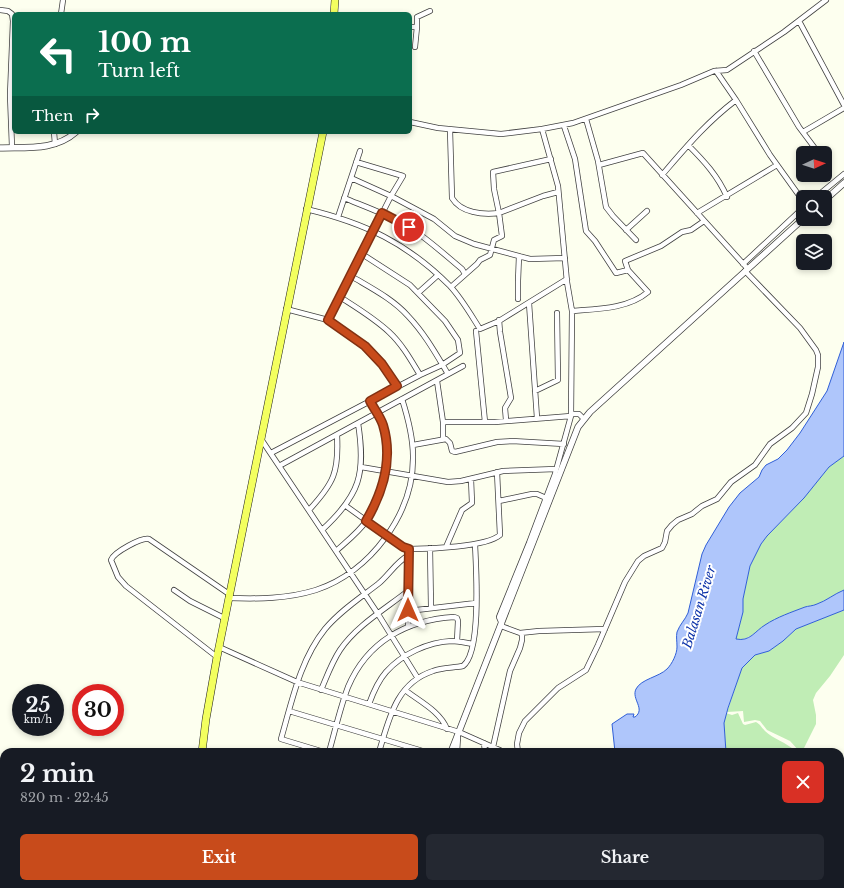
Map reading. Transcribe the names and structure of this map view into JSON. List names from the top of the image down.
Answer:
{
  "water": ["Balasan River"],
  "north": "right",
  "page": {
    "turn": ["100 m", "Turn left"],
    "then": "Then",
    "speed": "25 km/h",
    "limit": "30",
    "heading": ["2 min", "820 m · 22:45"],
    "buttons": ["Exit", "Share"]
  }
}
